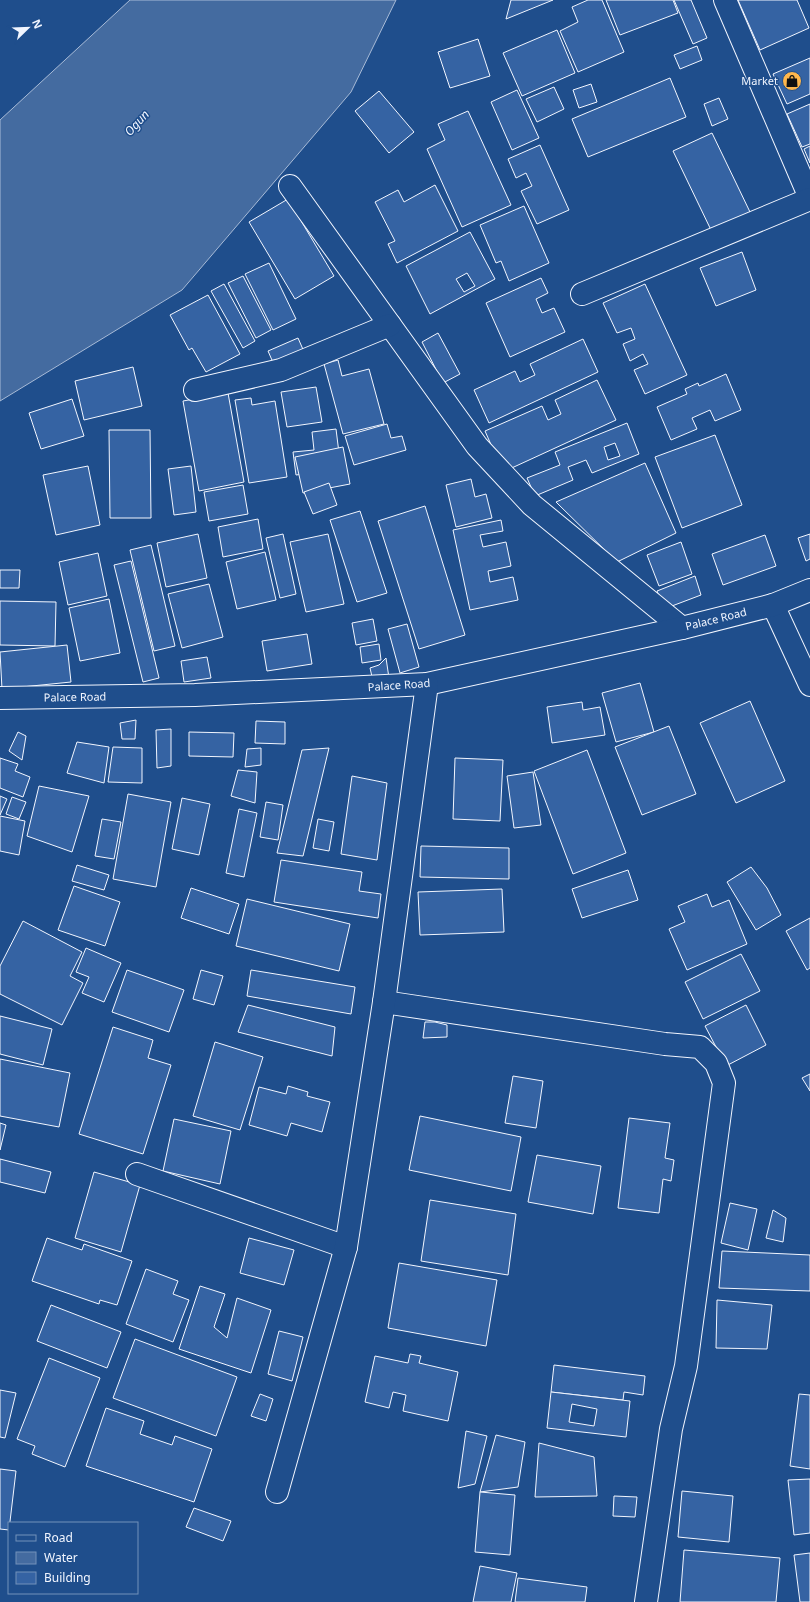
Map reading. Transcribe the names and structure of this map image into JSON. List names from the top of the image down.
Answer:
{
  "streets": {
    "street": ["Palace Road"]
  },
  "water": ["Ogun"],
  "places": {
    "shop": ["Market"]
  },
  "legend": ["Road", "Water", "Building"],
  "north": "top right"
}
